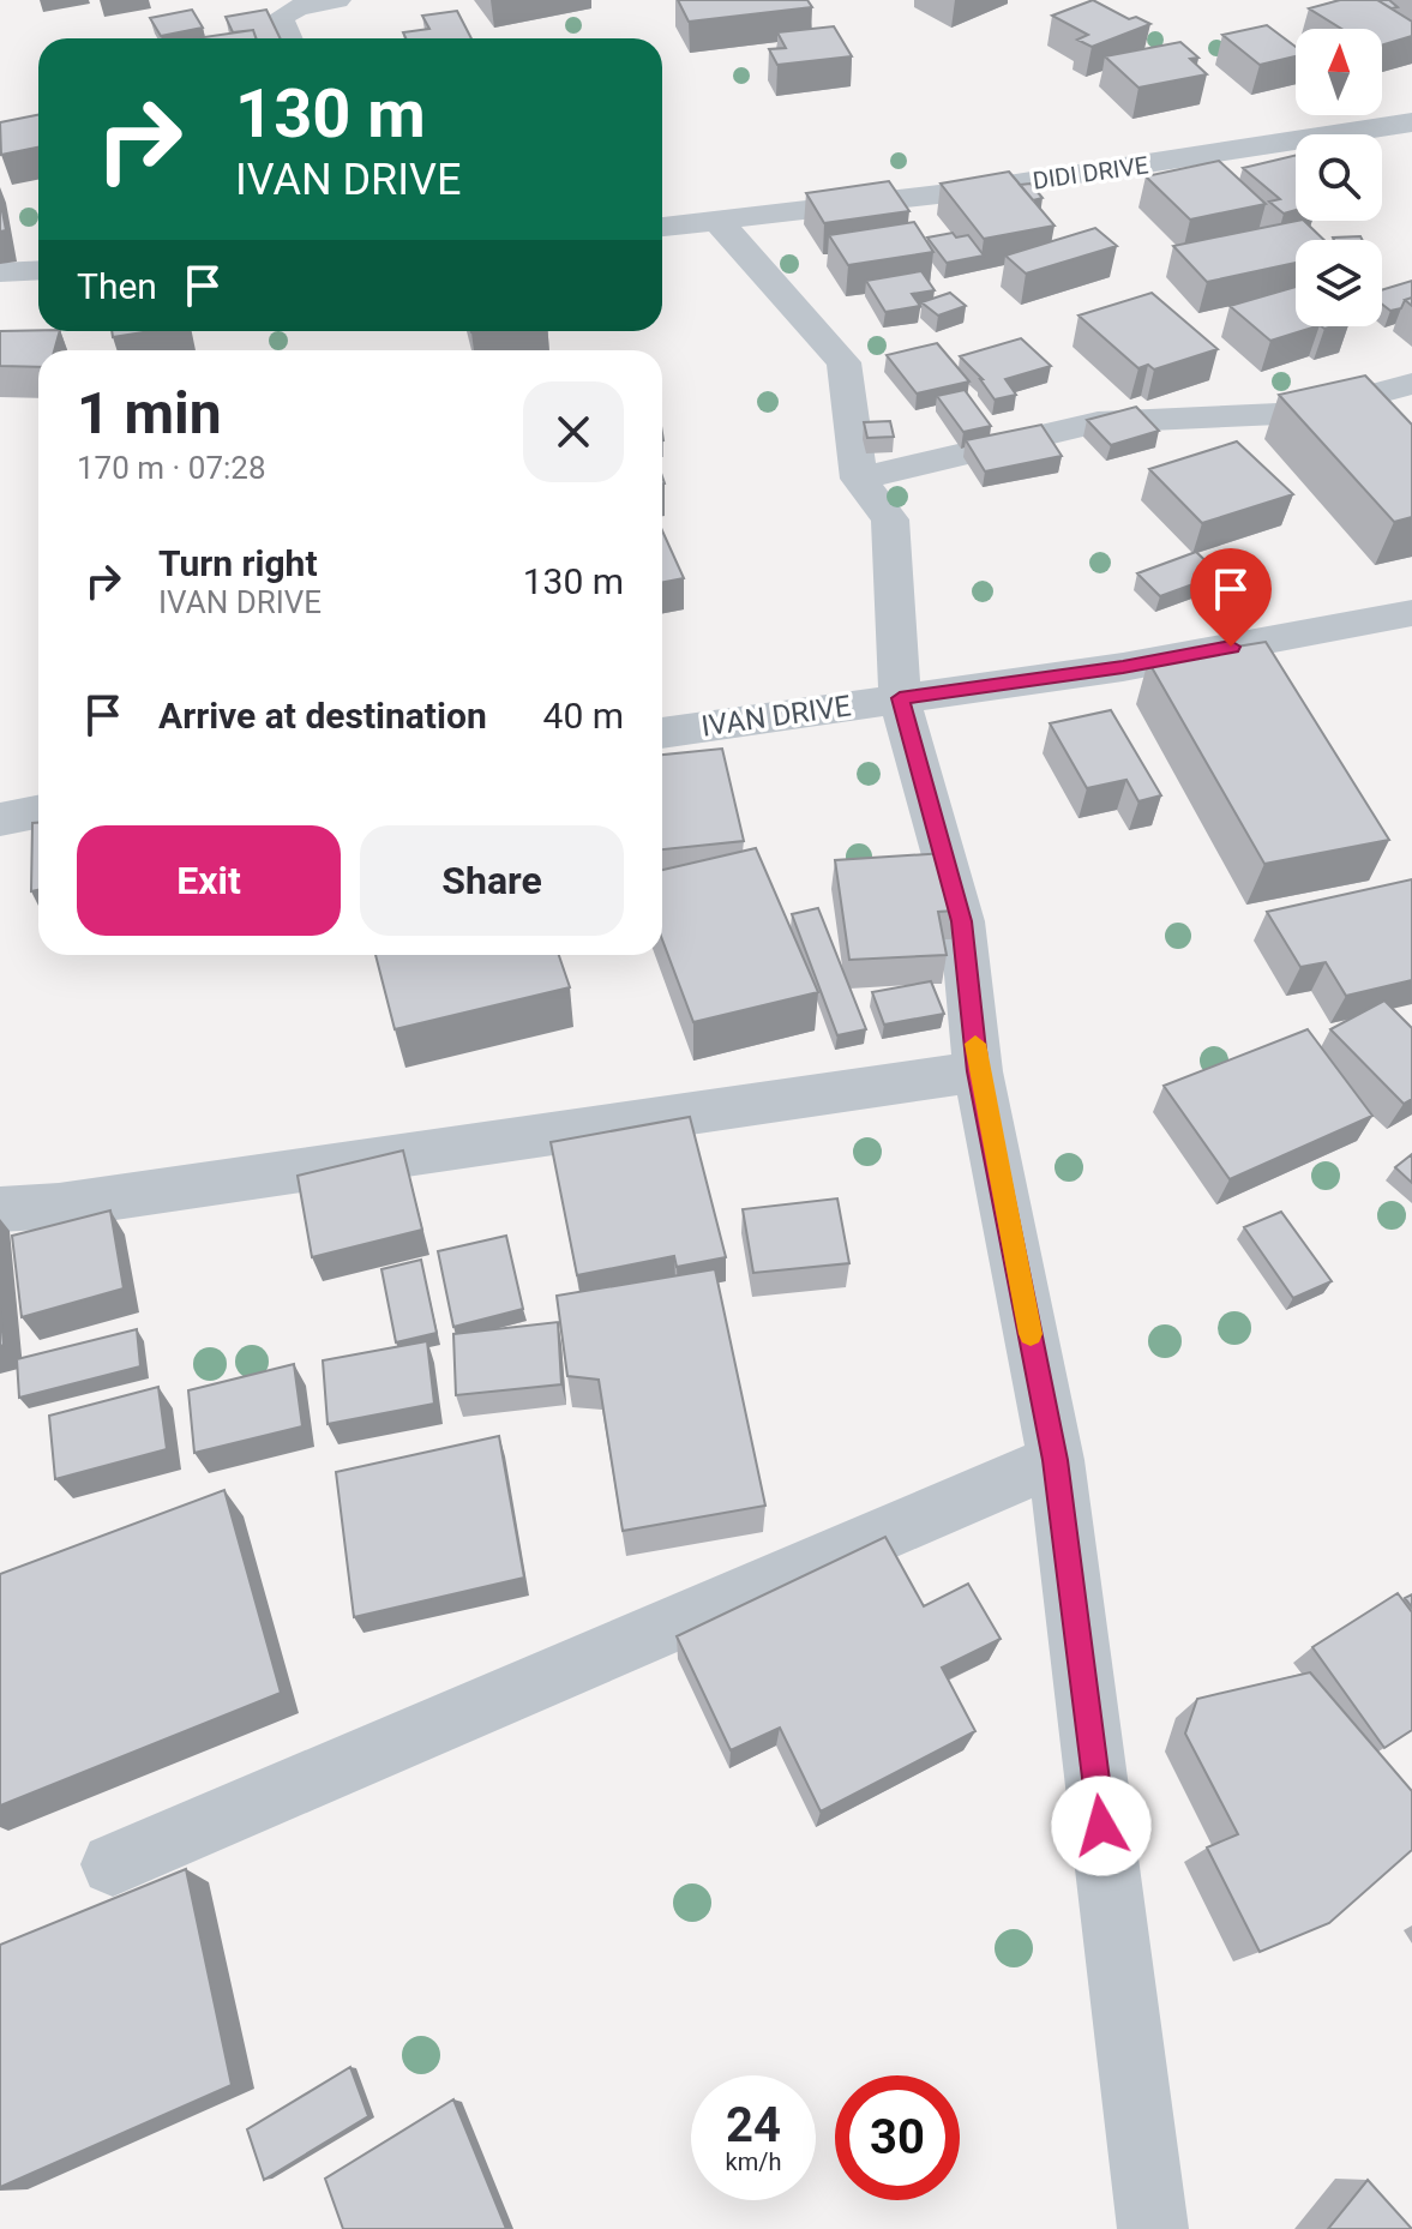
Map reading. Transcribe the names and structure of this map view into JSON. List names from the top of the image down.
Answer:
{
  "streets": {
    "street": ["DIDI DRIVE", "IVAN DRIVE"]
  },
  "north": "top",
  "page": {
    "turn": ["130 m", "IVAN DRIVE"],
    "then": "Then",
    "heading": ["1 min", "170 m · 07:28"],
    "list": [
      {
        "name": "Turn right",
        "note": "IVAN DRIVE",
        "value": "130 m"
      },
      {
        "name": "Arrive at destination",
        "value": "40 m"
      }
    ],
    "buttons": ["Exit", "Share"],
    "speed": "24 km/h",
    "limit": "30"
  }
}
